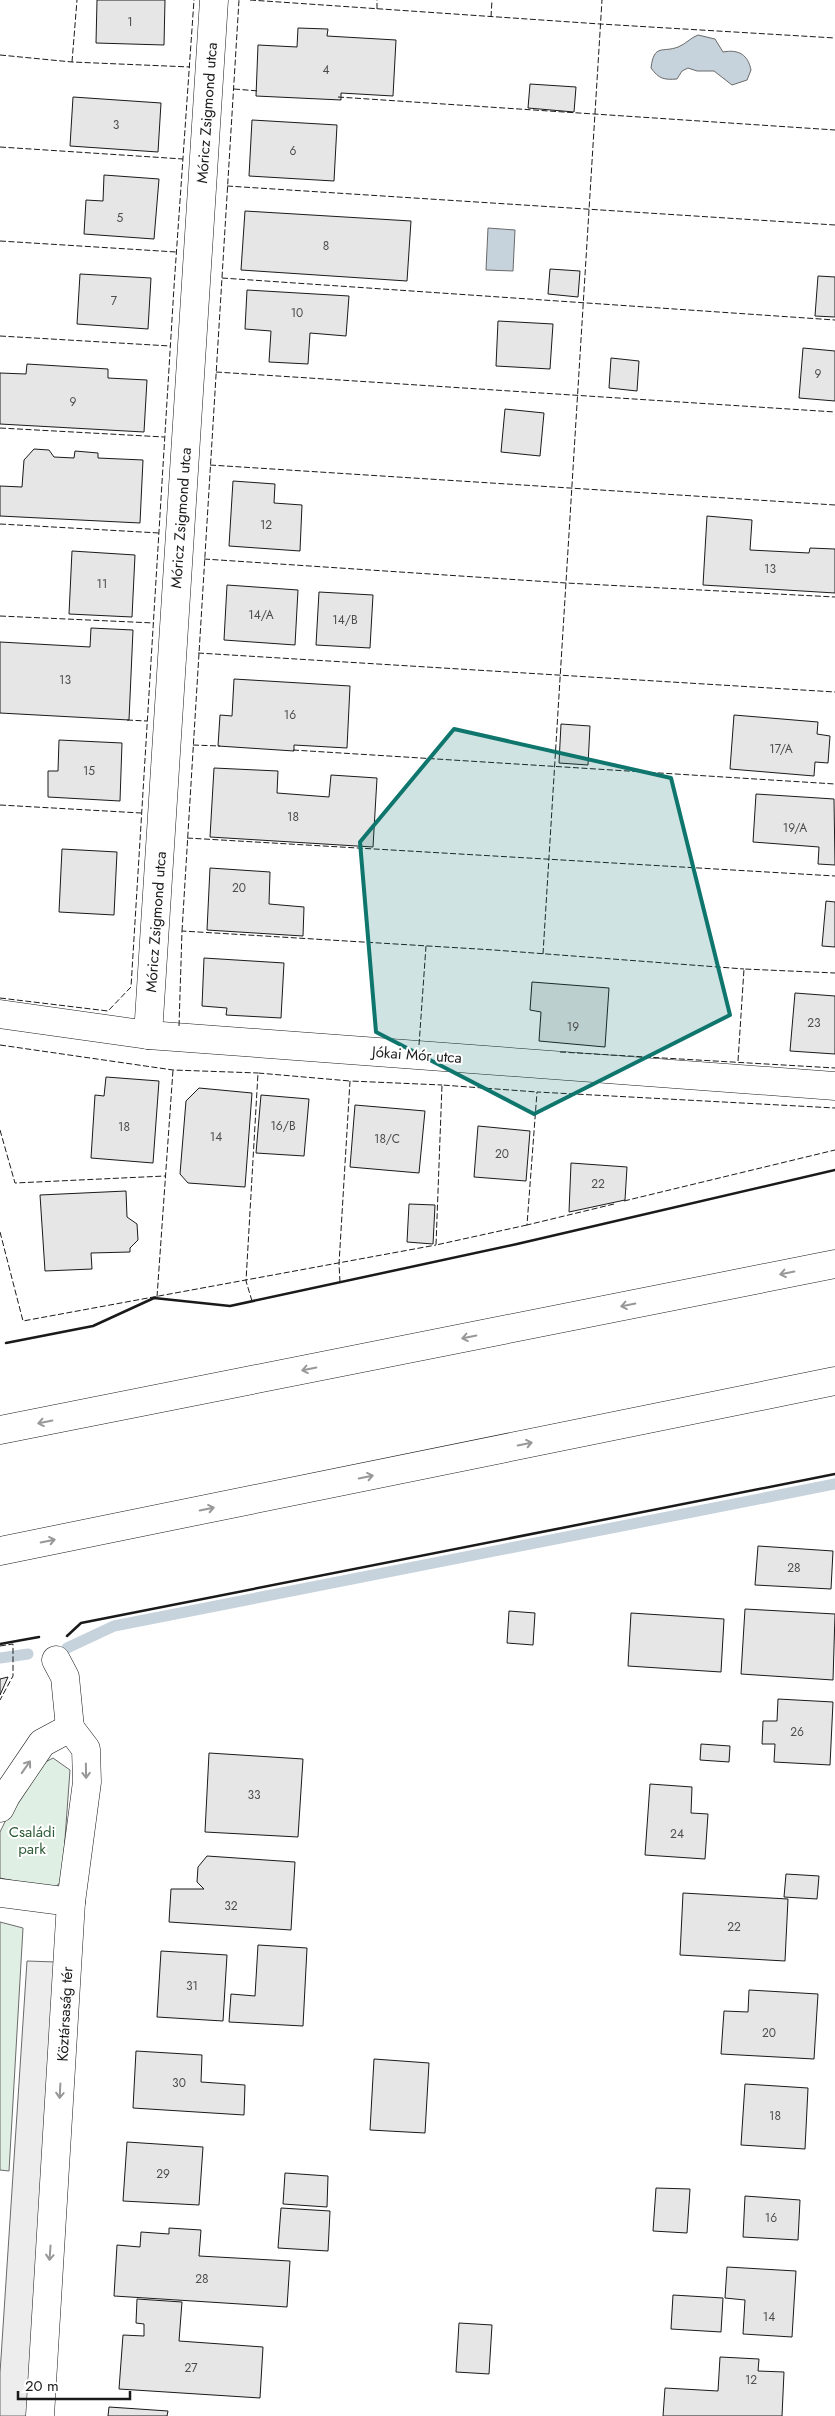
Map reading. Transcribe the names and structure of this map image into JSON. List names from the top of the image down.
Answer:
{
  "streets": {
    "main road": ["Móricz Zsigmond utca", "Jókai Mór utca", "Köztársaság tér"]
  },
  "crossings": [
    ["Móricz Zsigmond utca", "Jókai Mór utca"]
  ],
  "one_way": ["Köztársaság tér"],
  "parks": ["Családi park"],
  "house_numbers": [
    "1",
    "4",
    "3",
    "6",
    "5",
    "8",
    "7",
    "10",
    "9",
    "9",
    "12",
    "13",
    "11",
    "14/A",
    "14/B",
    "13",
    "16",
    "17/A",
    "15",
    "18",
    "19/A",
    "20",
    "23",
    "19",
    "16/B",
    "18",
    "14",
    "18/C",
    "20",
    "22",
    "28",
    "26",
    "33",
    "24",
    "32",
    "22",
    "31",
    "20",
    "30",
    "18",
    "29",
    "16",
    "28",
    "14",
    "27",
    "12"
  ],
  "scale_bar": "20 m"
}
